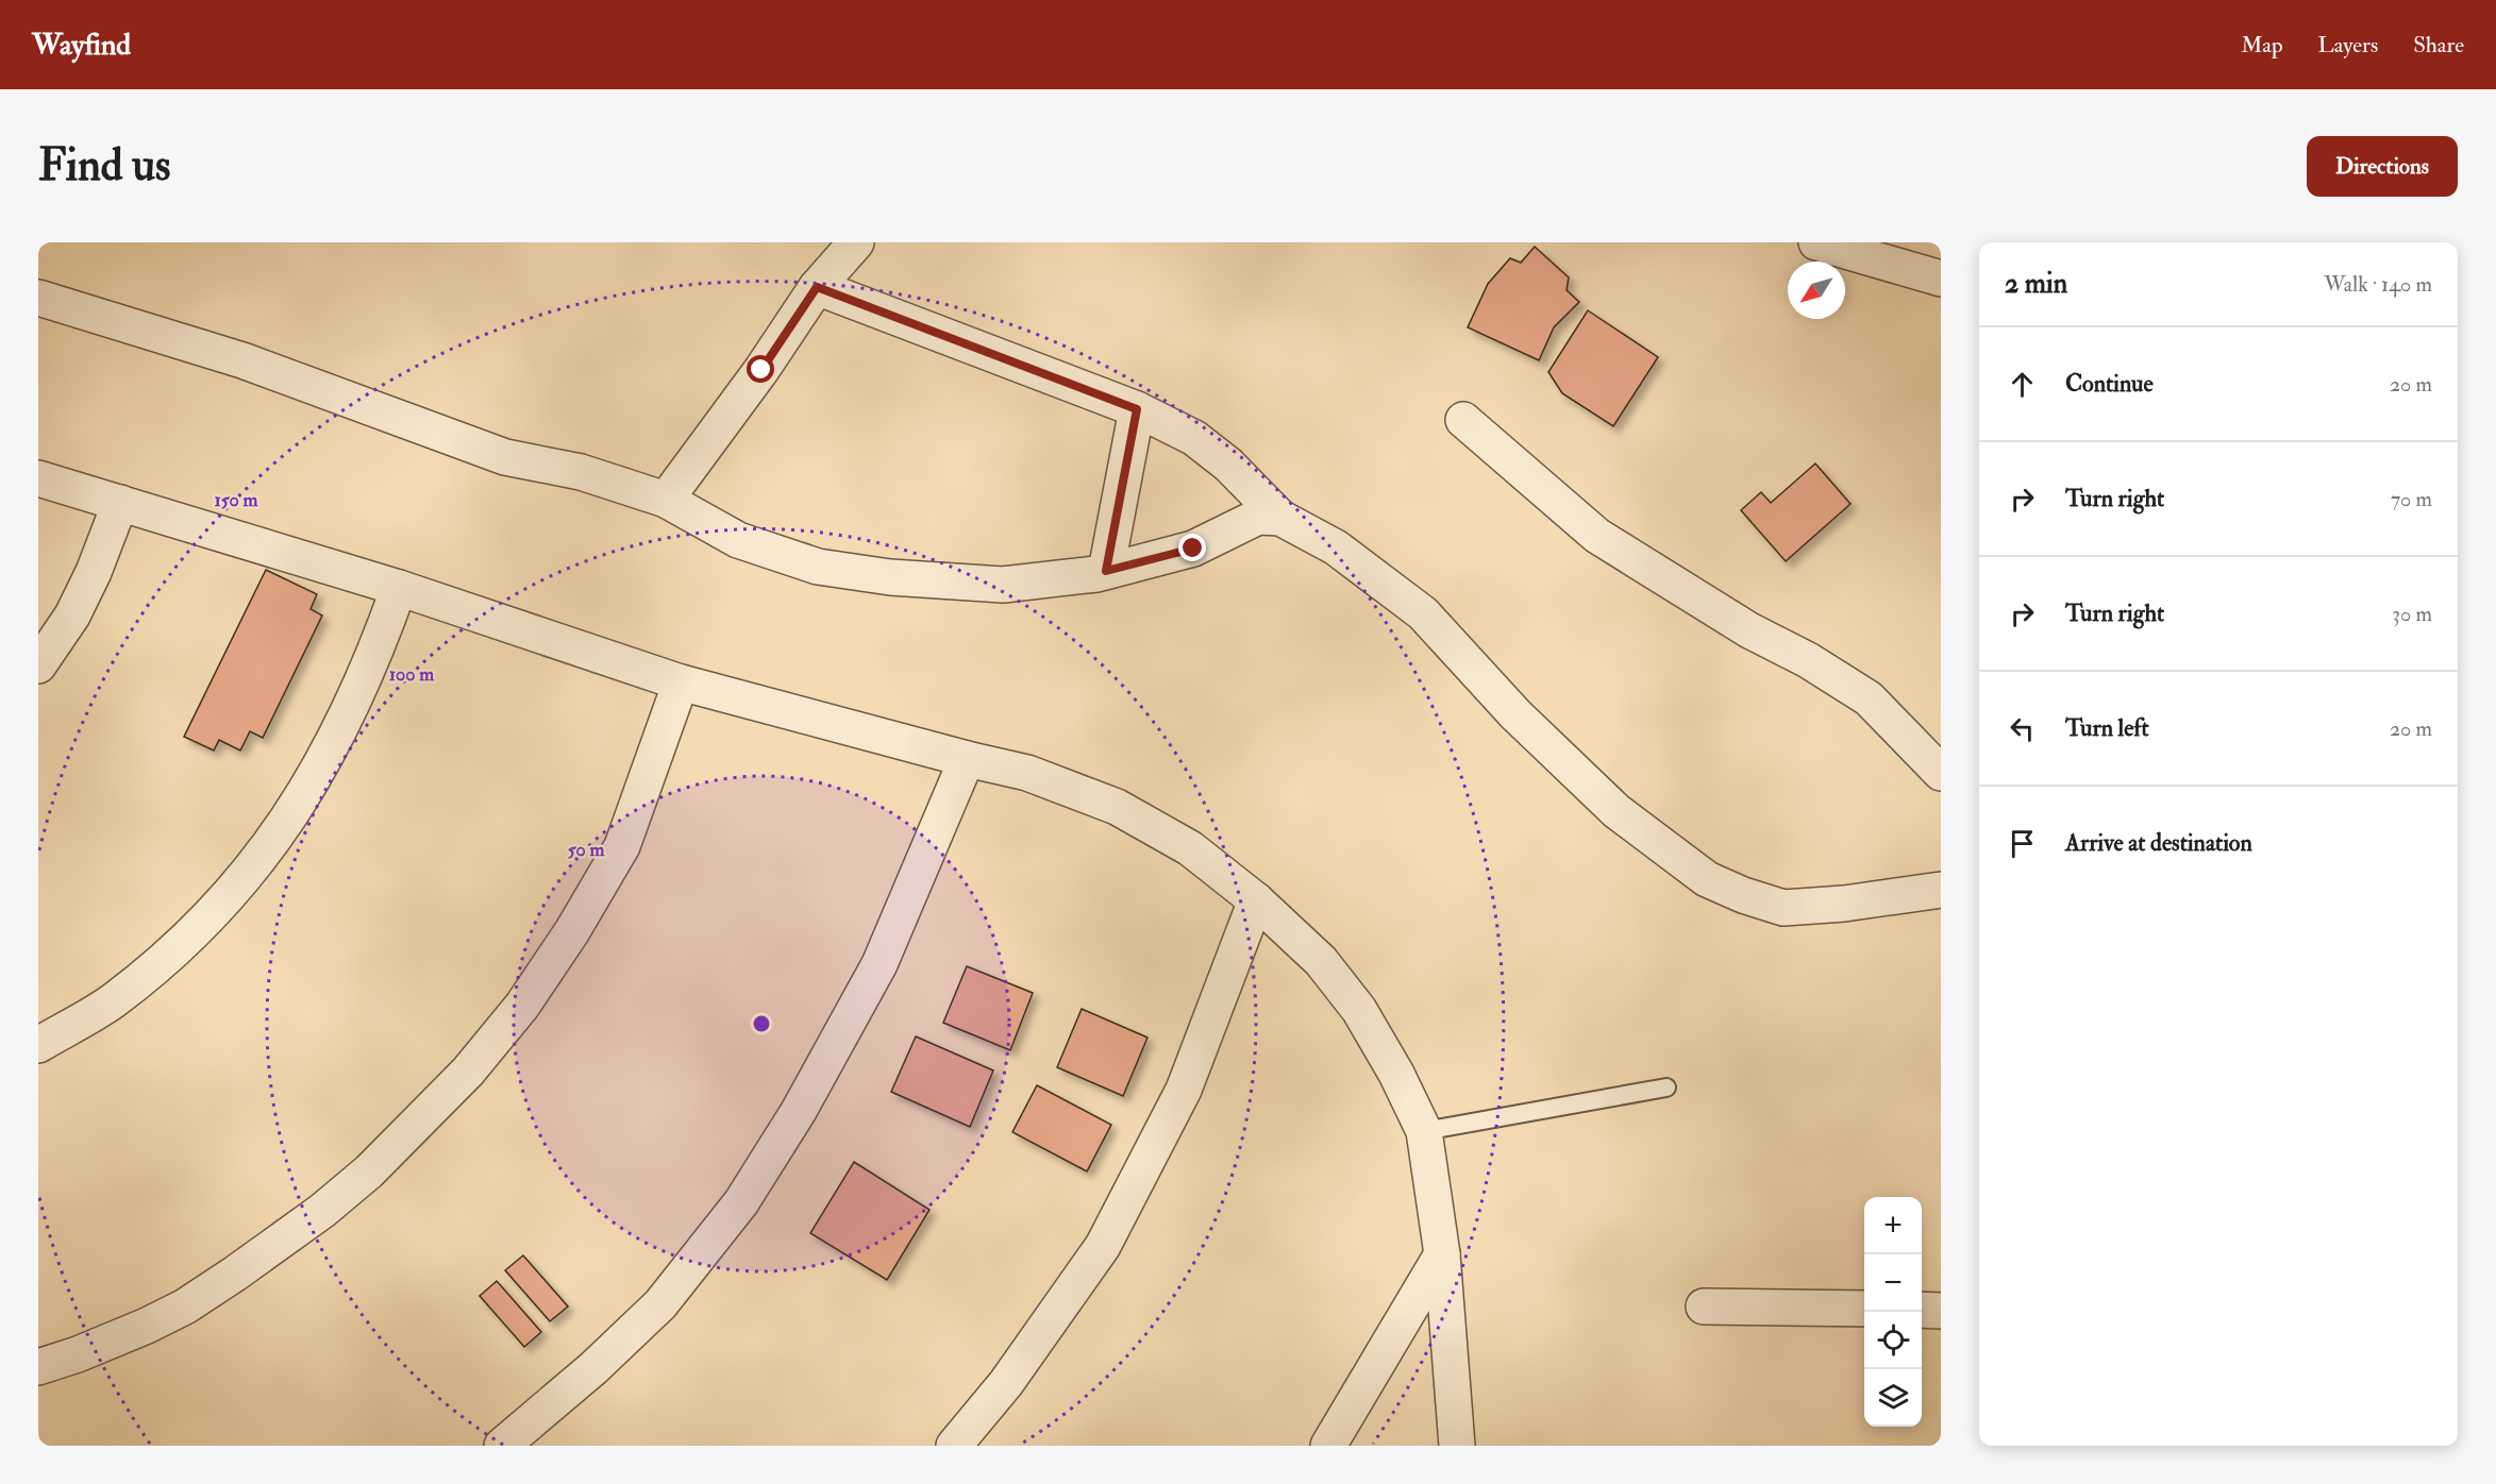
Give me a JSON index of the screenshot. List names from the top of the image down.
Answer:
{
  "north": "bottom left",
  "page": {
    "header": "Wayfind",
    "nav": ["Map", "Layers", "Share"],
    "buttons": "Directions",
    "title": "Find us",
    "heading": ["2 min", "Walk · 140 m"],
    "list": [
      ["Continue", "20 m"],
      ["Turn right", "70 m"],
      ["Turn right", "30 m"],
      ["Turn left", "20 m"],
      "Arrive at destination"
    ],
    "map_buttons": ["+", "−"]
  },
  "rings": ["150 m", "100 m", "50 m"]
}
